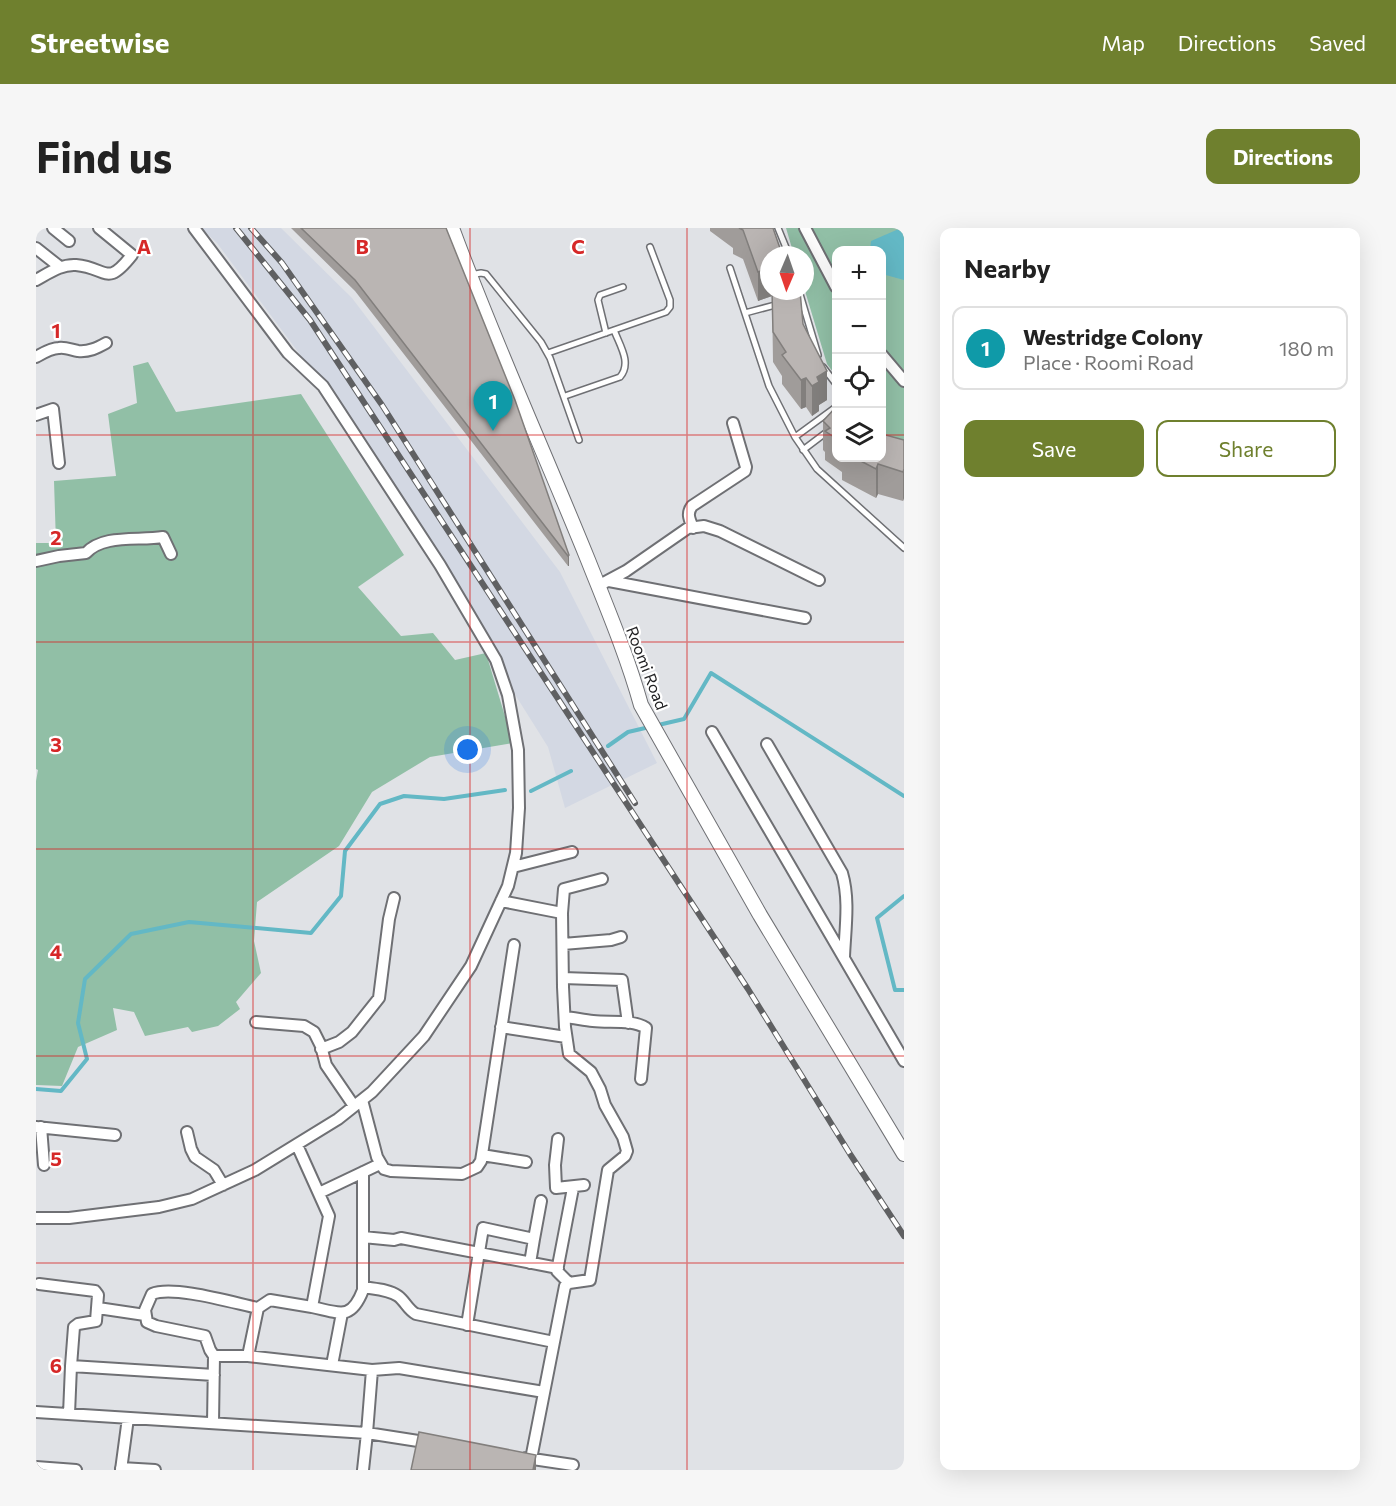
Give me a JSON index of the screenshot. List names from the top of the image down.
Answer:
{
  "streets": {
    "street": ["Roomi Road"]
  },
  "north": "bottom",
  "page": {
    "header": "Streetwise",
    "nav": ["Map", "Directions", "Saved"],
    "buttons": [
      "Directions",
      ["Save", "Share"]
    ],
    "title": "Find us",
    "heading": "Nearby",
    "map_buttons": ["+", "−"],
    "list": [
      {
        "mark": "1",
        "name": "Westridge Colony",
        "note": "Place · Roomi Road",
        "value": "180 m"
      }
    ],
    "pins": "1"
  },
  "grid": {
    "columns": ["A", "B", "C"],
    "rows": [
      "1",
      "2",
      "3",
      "4",
      "5",
      "6"
    ]
  }
}
